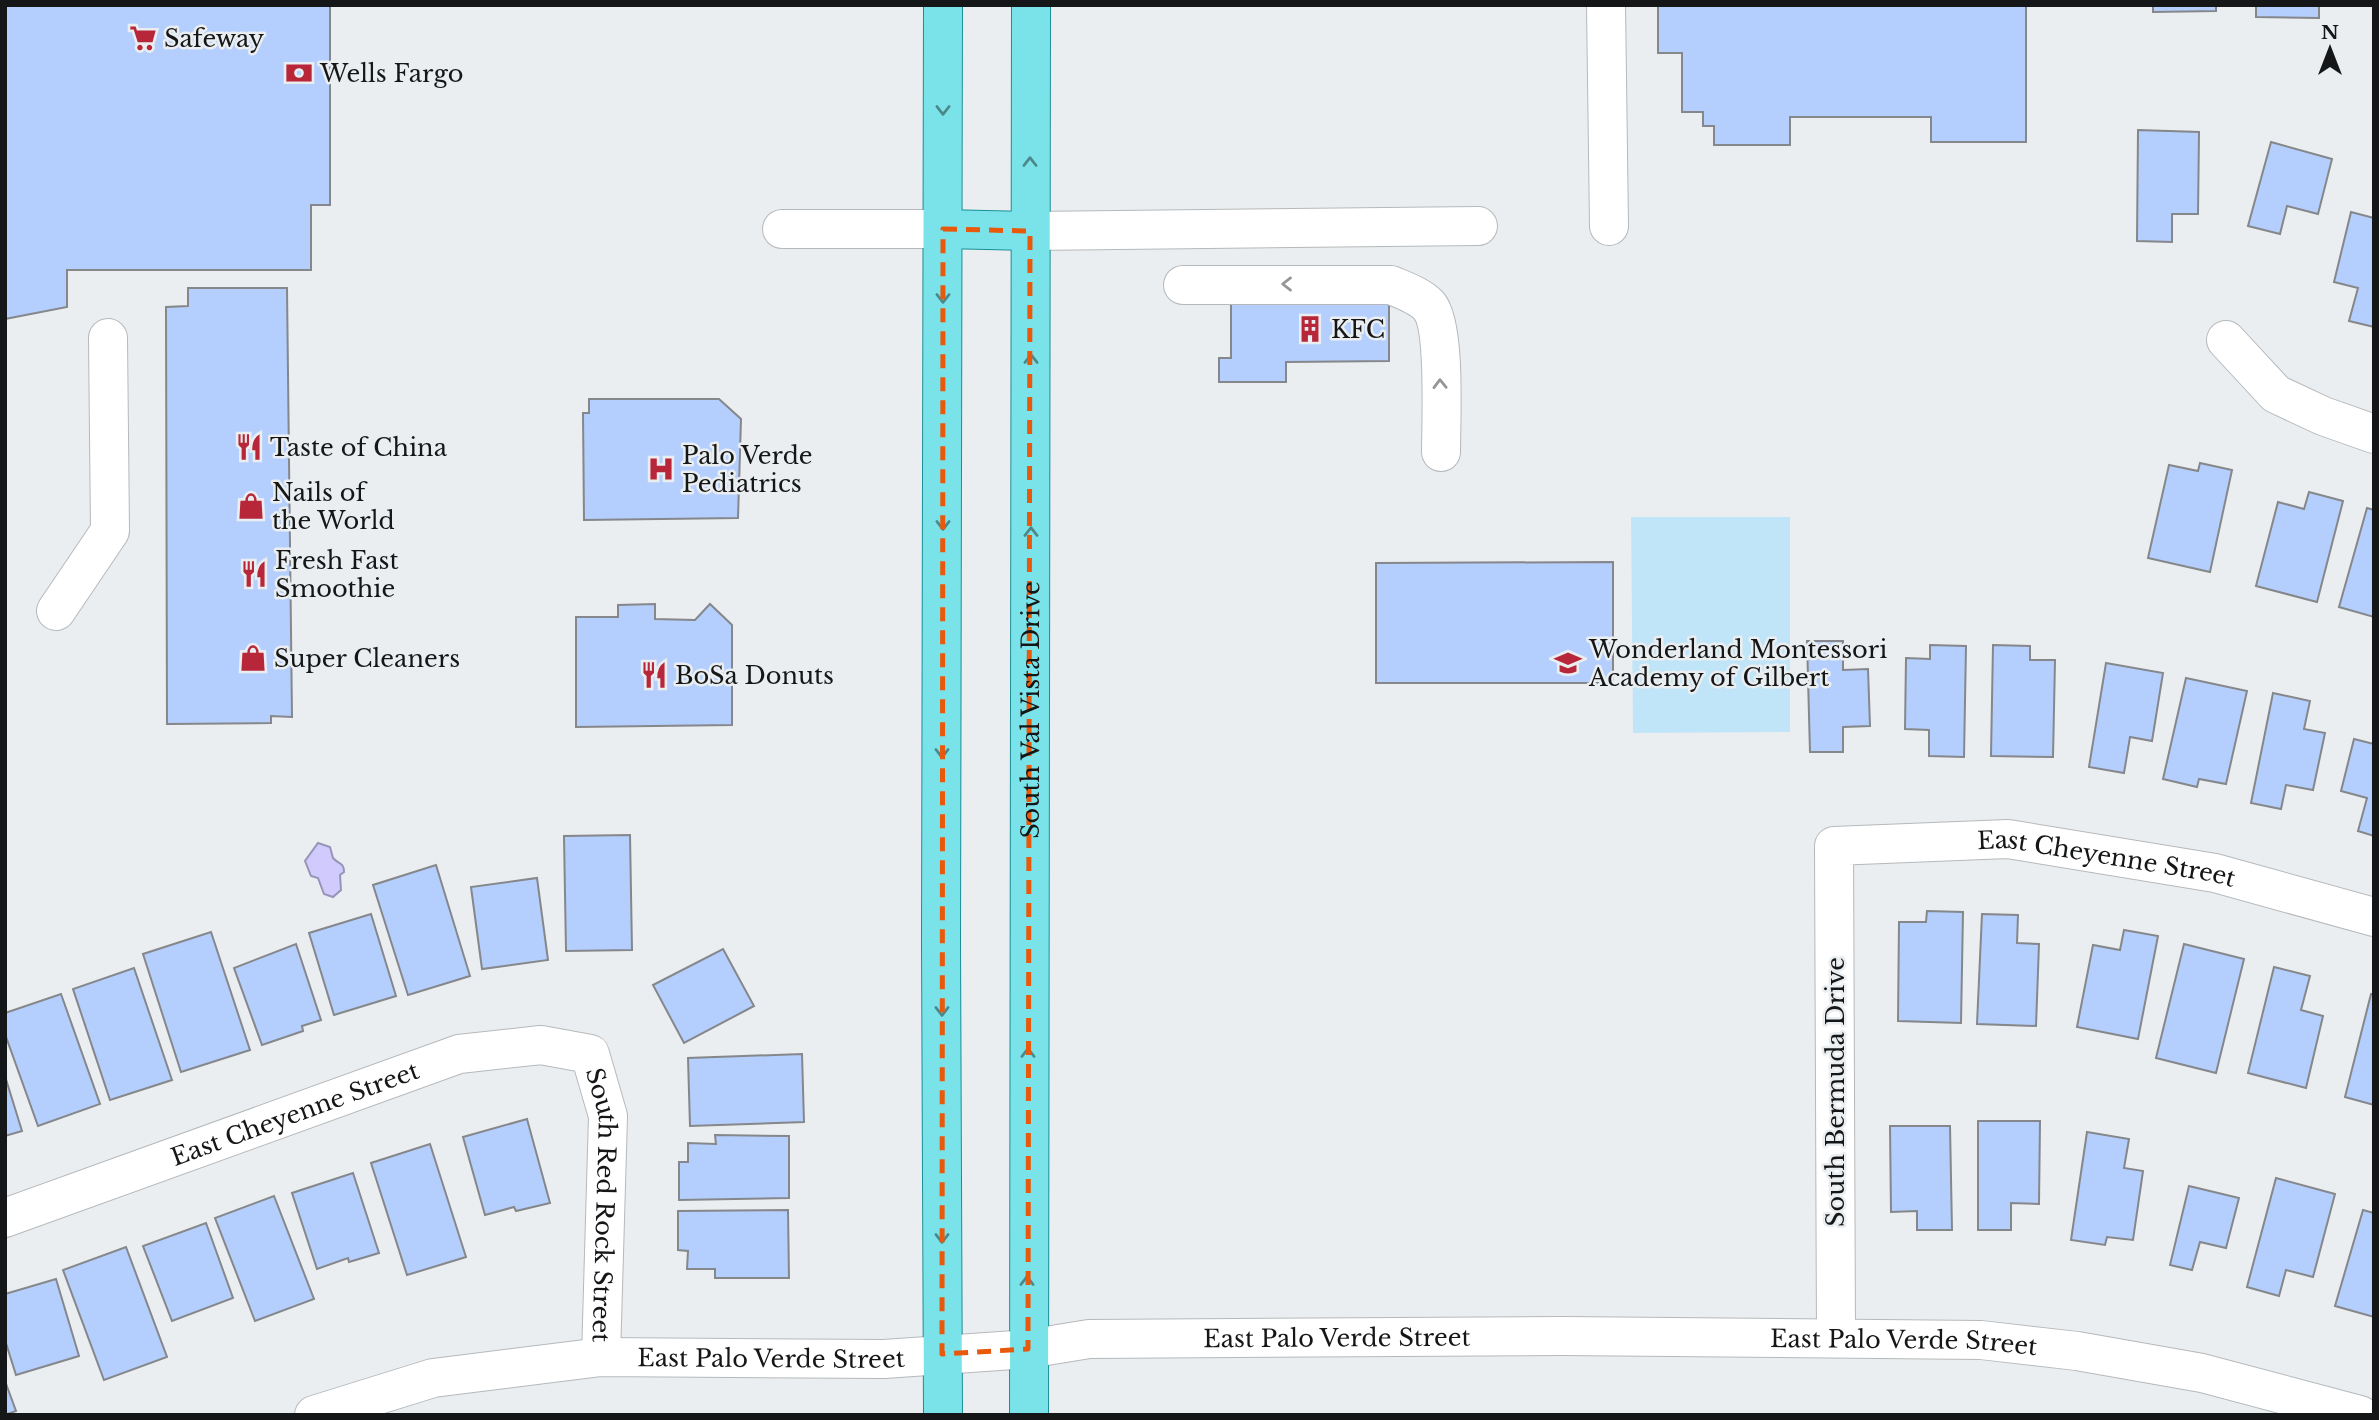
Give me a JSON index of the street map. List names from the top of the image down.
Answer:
{
  "streets": {
    "main road": ["South Val Vista Drive"],
    "street": [
      "East Cheyenne Street",
      "South Bermuda Drive",
      "South Red Rock Street",
      "East Palo Verde Street"
    ]
  },
  "crossings": [
    ["South Val Vista Drive", "East Palo Verde Street"],
    ["East Cheyenne Street", "South Bermuda Drive"],
    ["East Cheyenne Street", "South Red Rock Street"],
    ["South Bermuda Drive", "East Palo Verde Street"],
    ["South Red Rock Street", "East Palo Verde Street"]
  ],
  "places": {
    "supermarket": ["Safeway"],
    "bank": ["Wells Fargo"],
    "building": ["KFC"],
    "restaurant": ["Taste of China", "Fresh Fast Smoothie", "BoSa Donuts"],
    "hospital": ["Palo Verde Pediatrics"],
    "shop": ["Nails of the World", "Super Cleaners"],
    "school or university": ["Wonderland Montessori Academy of Gilbert"]
  },
  "north": "top"
}
